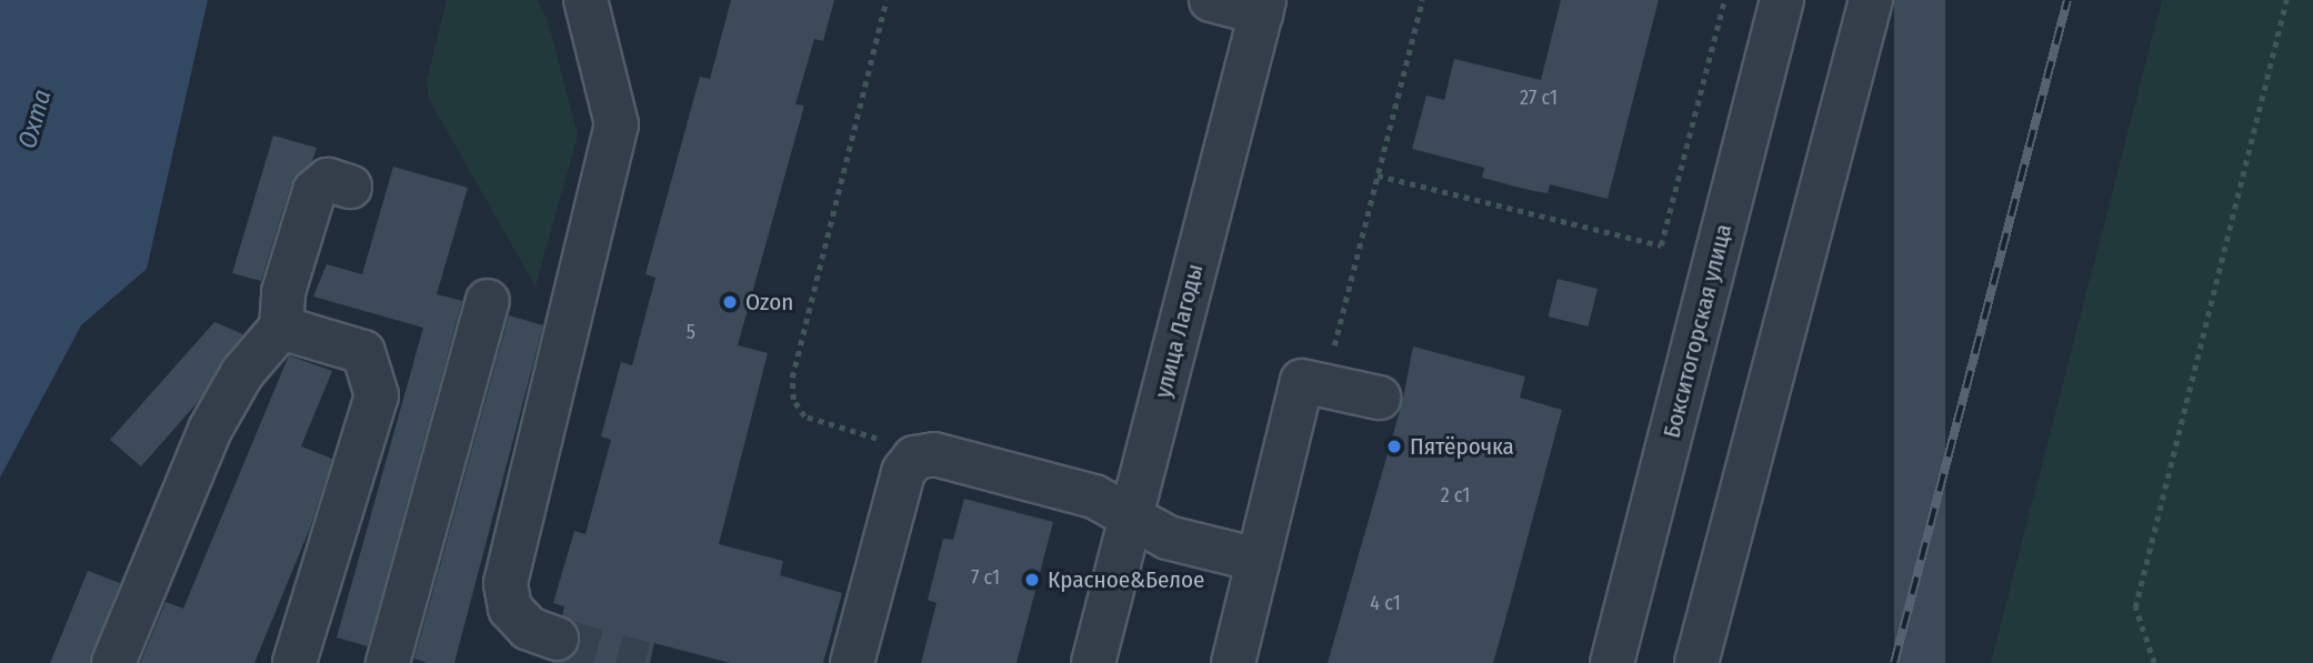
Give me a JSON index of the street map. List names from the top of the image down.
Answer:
{
  "streets": {
    "street": ["улица Лагоды", "Бокситогорская улица"]
  },
  "water": ["Охта"],
  "places": ["Ozon", "Пятёрочка", "Красное&Белое"],
  "house_numbers": [
    "27 с1",
    "5",
    "2 с1",
    "7 с1",
    "4 с1"
  ]
}
